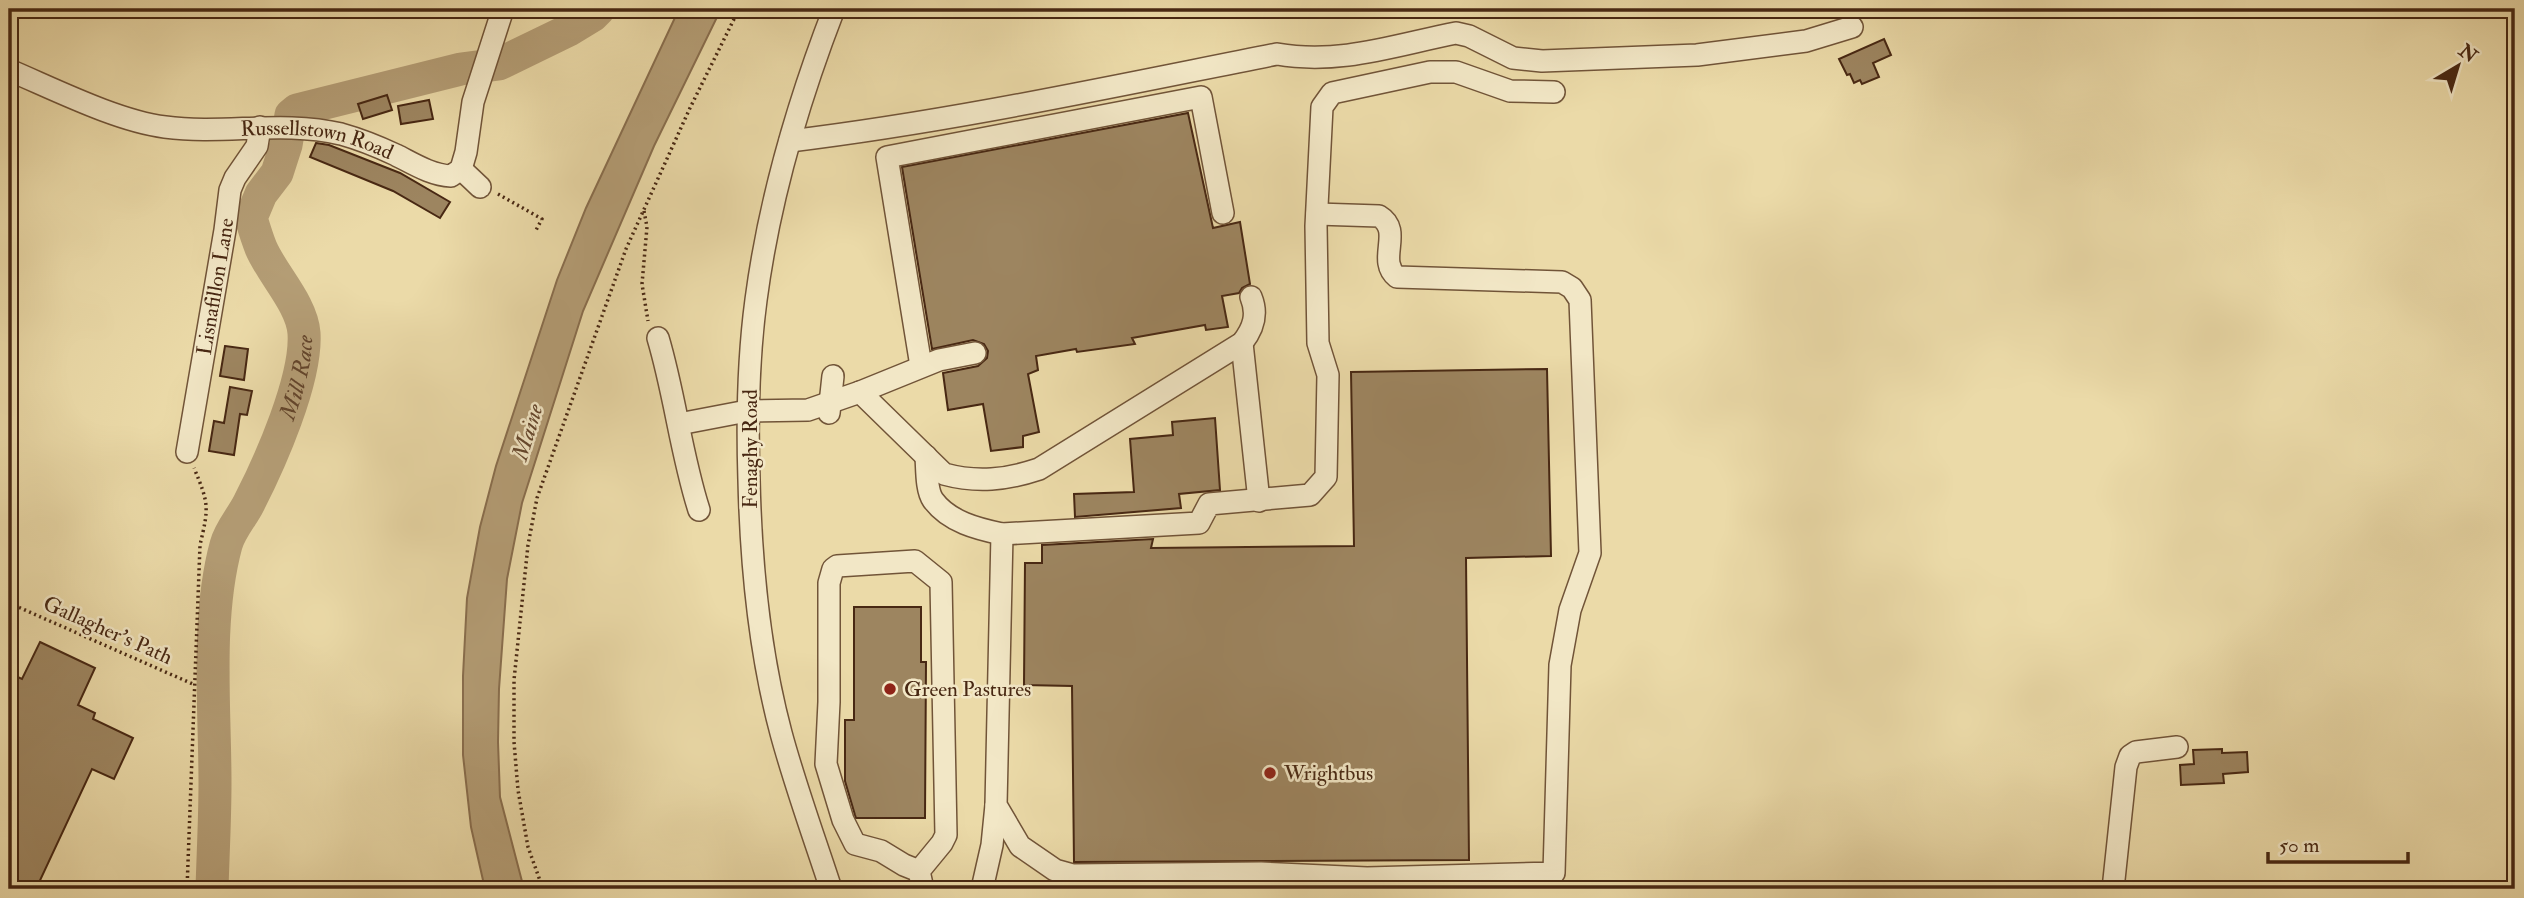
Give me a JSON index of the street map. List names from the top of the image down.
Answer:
{
  "streets": {
    "street": ["Russellstown Road", "Lisnafillon Lane", "Fenaghy Road"],
    "path": ["Gallagher's Path"]
  },
  "crossings": [
    ["Russellstown Road", "Lisnafillon Lane"]
  ],
  "water": ["Mill Race", "Maine"],
  "places": ["Green Pastures", "Wrightbus"],
  "scale_bar": "50 m",
  "north": "top right"
}
